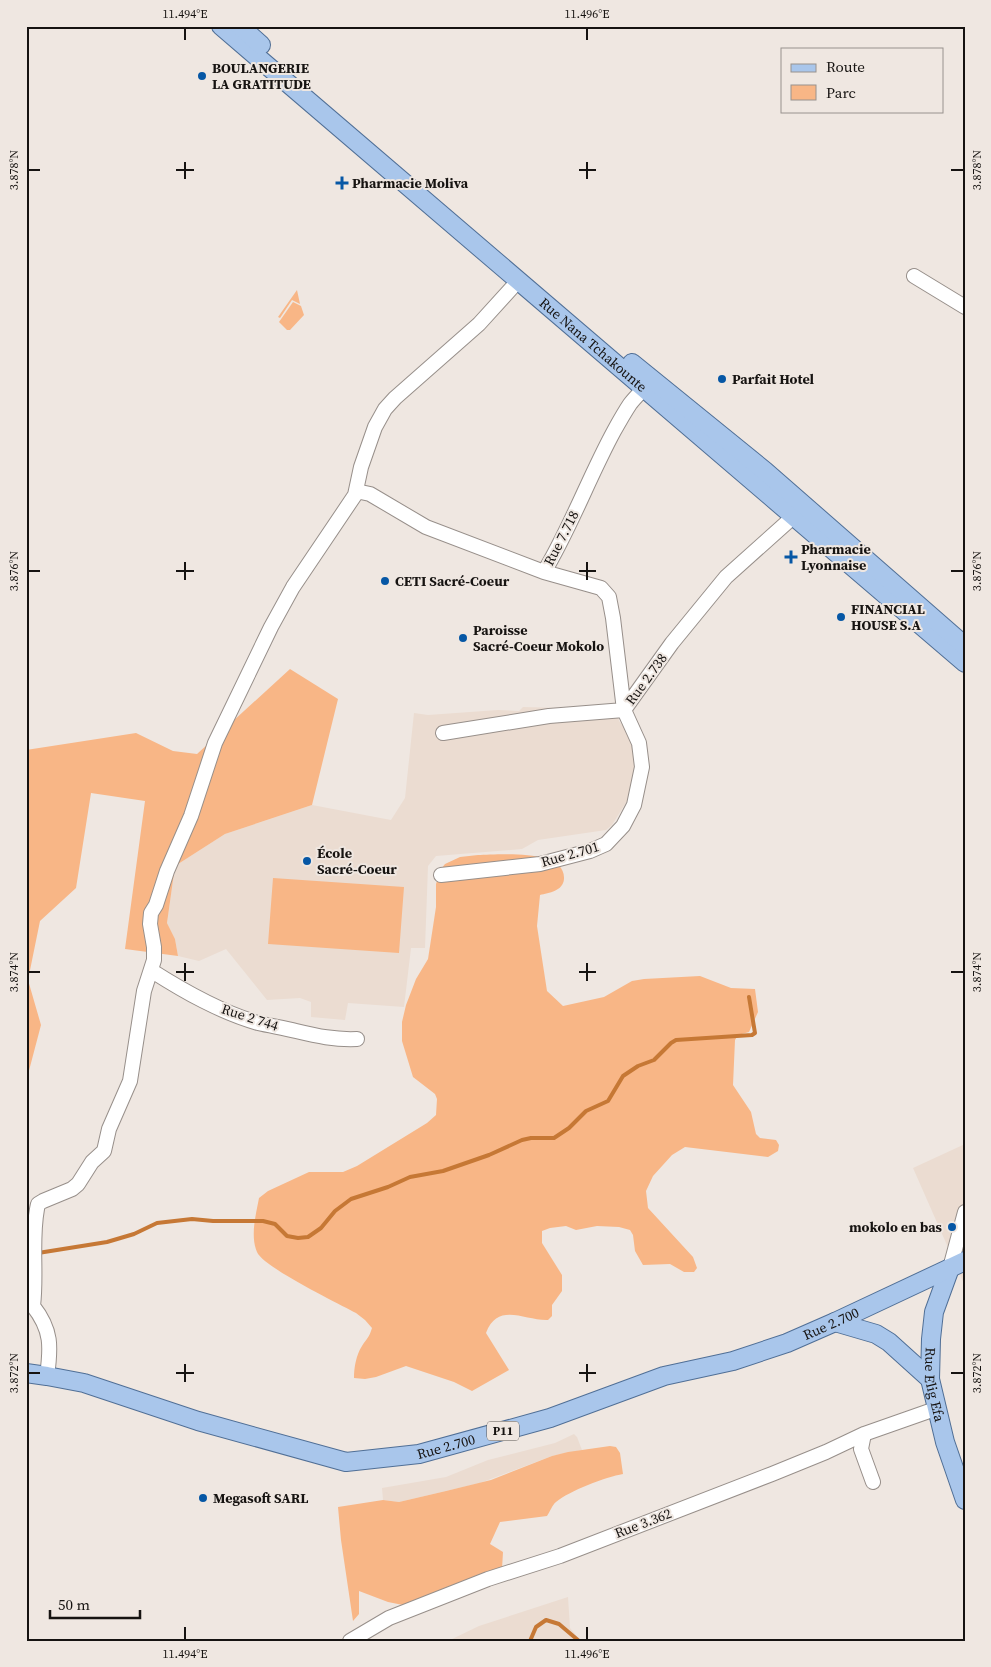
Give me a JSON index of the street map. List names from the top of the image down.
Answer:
{
  "streets": {
    "main road": [
      "Rue Nana Tchakounte",
      "Rue 2.700",
      "Rue Elig Efa",
      "P11"
    ],
    "street": [
      "Rue 7.718",
      "Rue 2.738",
      "Rue 2.701",
      "Rue 2 744",
      "Rue 3.362"
    ]
  },
  "crossings": [
    ["Rue Nana Tchakounte", "Rue 7.718"],
    ["Rue Nana Tchakounte", "Rue 2.738"],
    ["Rue 7.718", "Rue 2.701"],
    ["Rue 2.738", "Rue 2.701"],
    ["Rue 2.700", "Rue Elig Efa"],
    ["Rue Elig Efa", "Rue 3.362"]
  ],
  "places": {
    "other": [
      "BOULANGERIE LA GRATITUDE",
      "Parfait Hotel",
      "CETI Sacré-Coeur",
      "FINANCIAL HOUSE S.A",
      "Paroisse Sacré-Coeur Mokolo",
      "École Sacré-Coeur",
      "mokolo en bas",
      "Megasoft SARL"
    ],
    "health": ["Pharmacie Moliva", "Pharmacie Lyonnaise"]
  },
  "legend": ["Route", "Parc"],
  "scale_bar": "50 m",
  "coordinates": [
    "11.494°E",
    "11.496°E",
    "3.878°N",
    "3.876°N",
    "3.874°N",
    "3.872°N"
  ]
}
